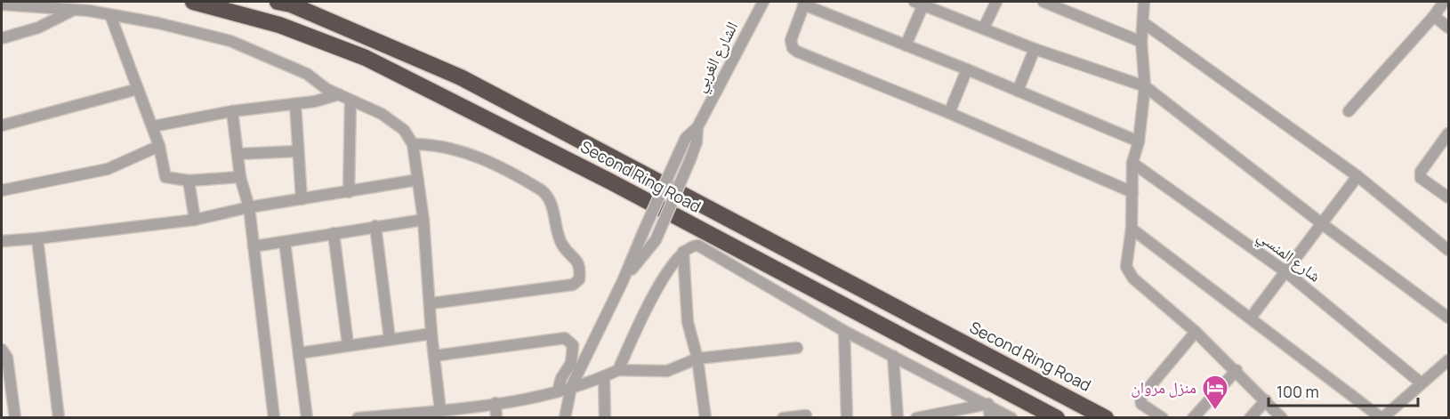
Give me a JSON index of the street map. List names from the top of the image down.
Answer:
{
  "streets": {
    "highway": ["Second Ring Road"],
    "street": ["الشارع الغربي", "شارع المنسي"]
  },
  "places": {
    "hotel": ["منزل مروان"]
  },
  "scale_bar": "100 m"
}
